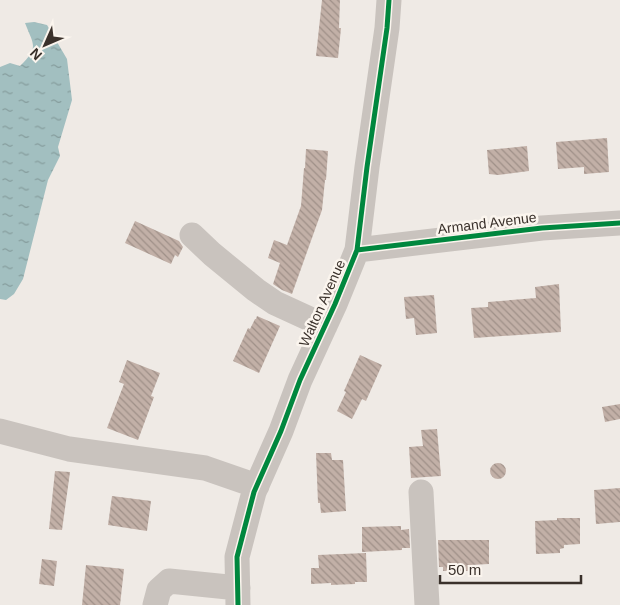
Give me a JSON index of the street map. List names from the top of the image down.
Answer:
{
  "streets": {
    "street": ["Armand Avenue", "Walton Avenue"]
  },
  "crossings": [
    ["Armand Avenue", "Walton Avenue"]
  ],
  "scale_bar": "50 m",
  "north": "bottom left"
}
